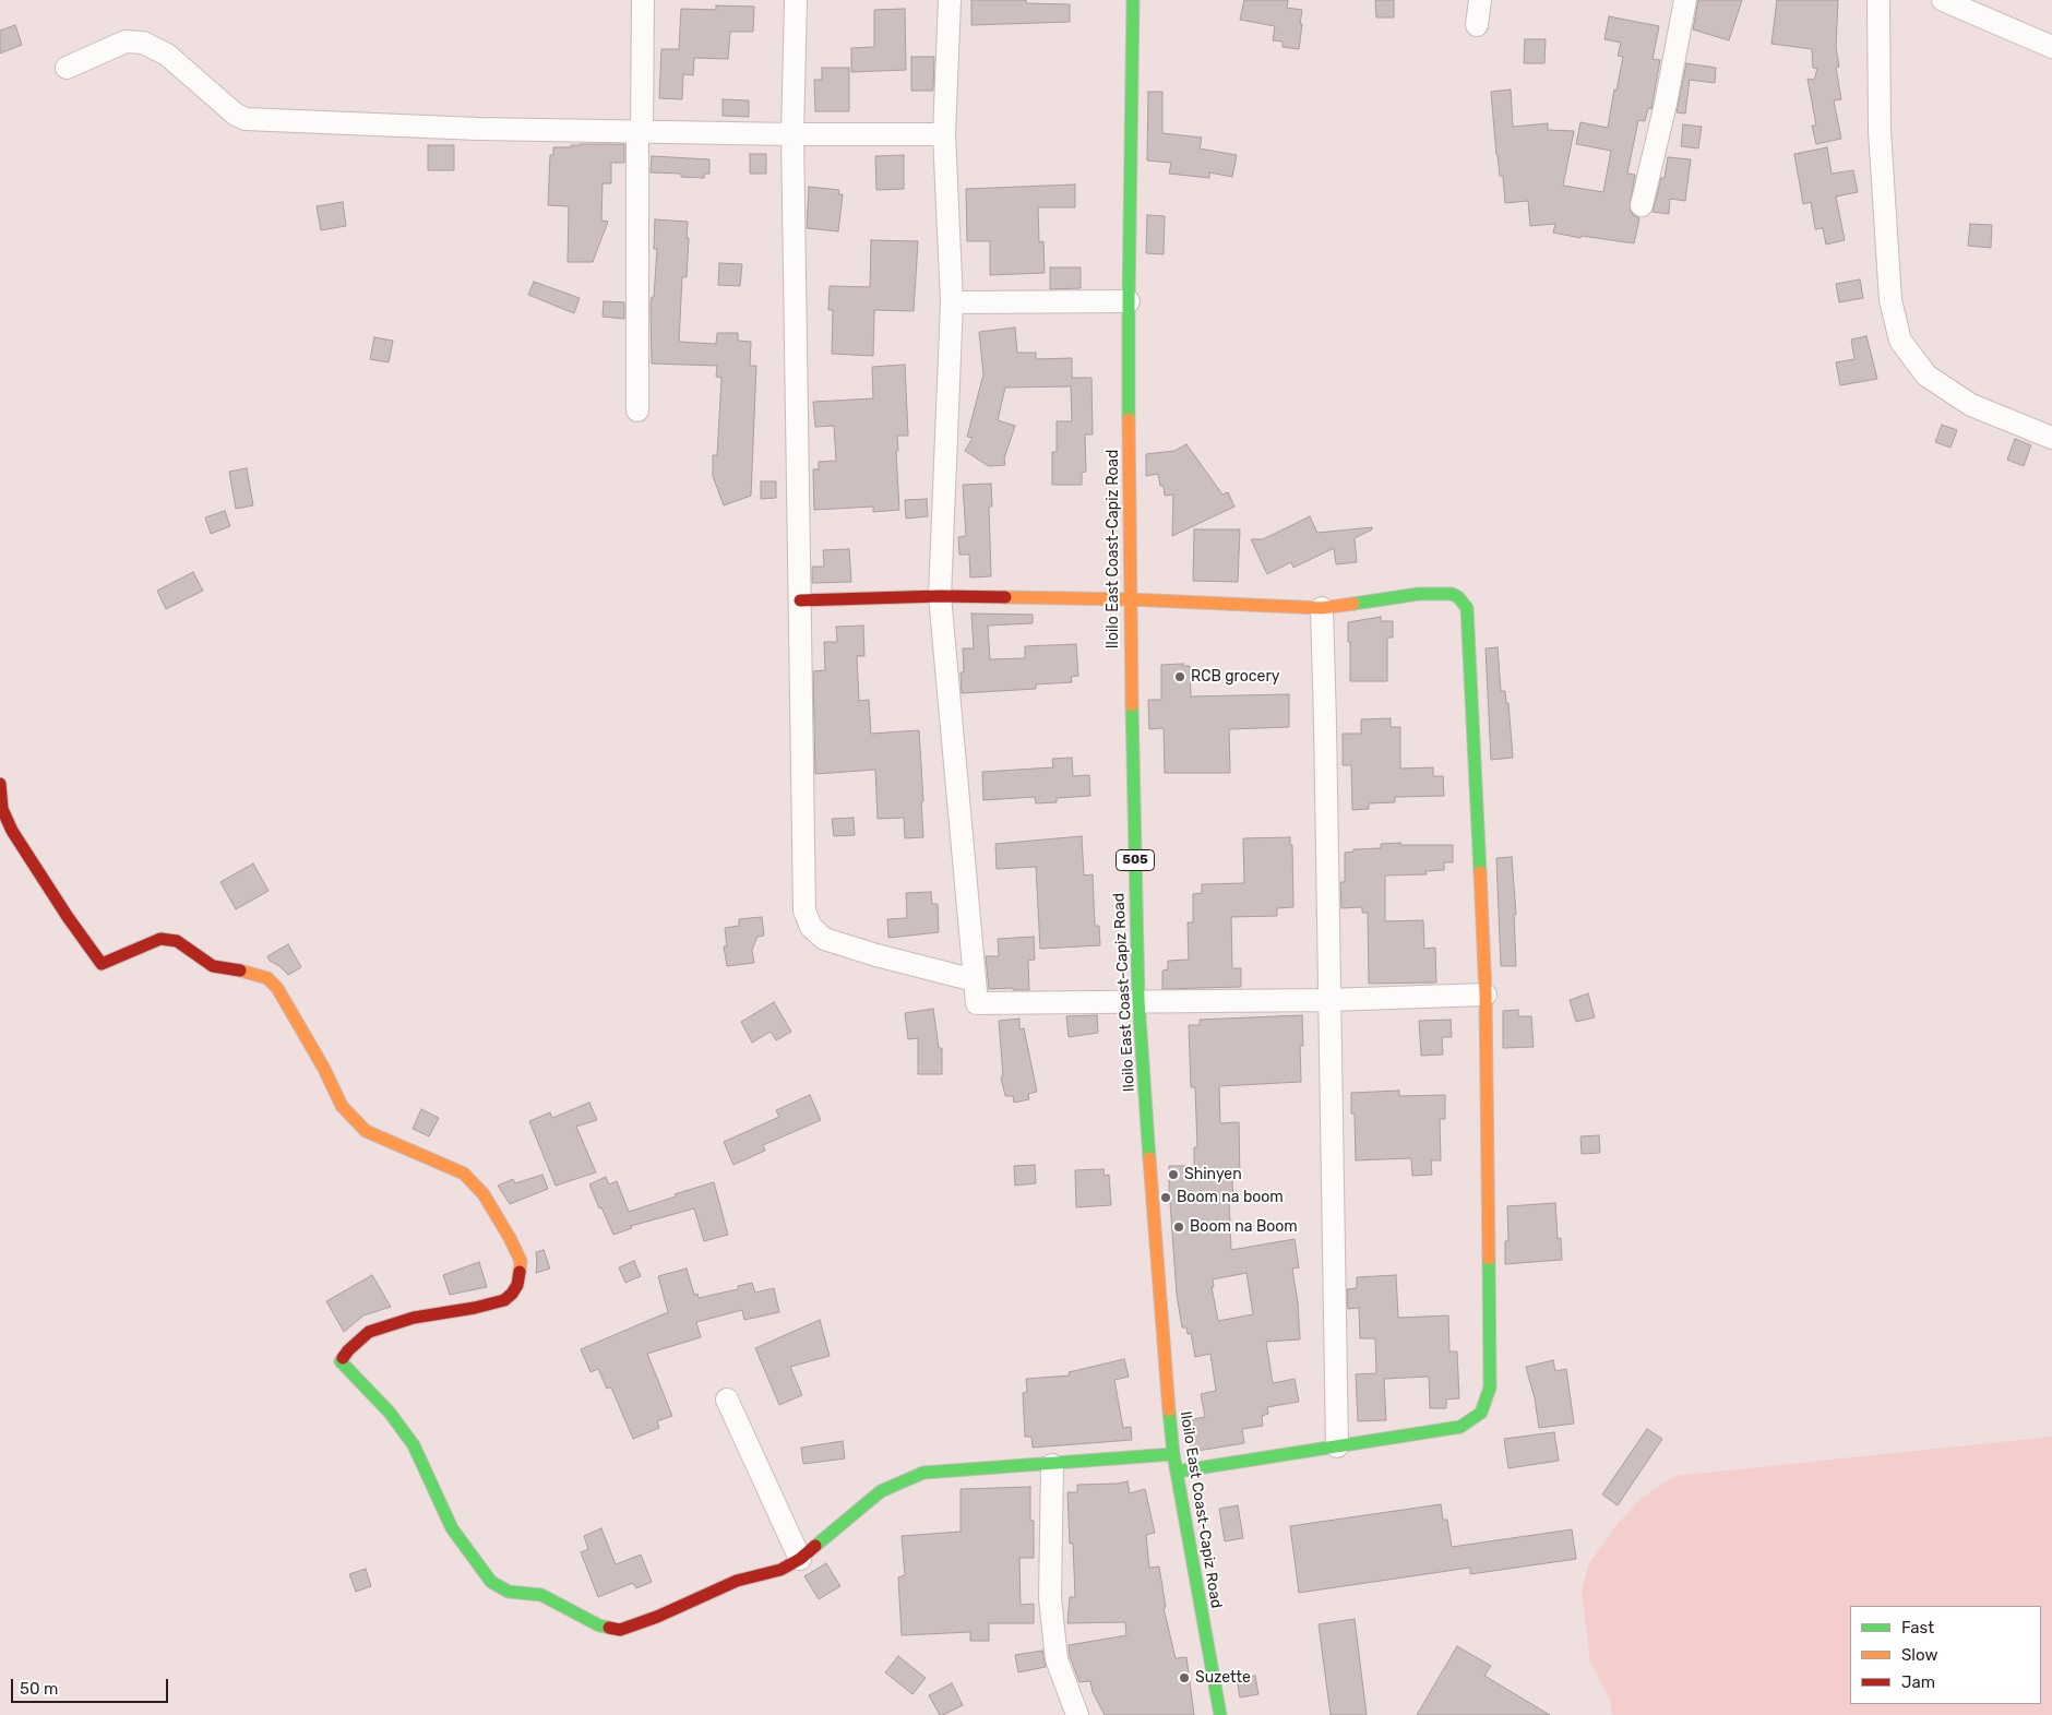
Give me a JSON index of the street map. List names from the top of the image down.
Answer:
{
  "streets": {
    "street": ["Iloilo East Coast-Capiz Road", "505"]
  },
  "places": [
    "RCB grocery",
    "Shinyen",
    "Boom na boom",
    "Boom na Boom",
    "Suzette"
  ],
  "legend": ["Fast", "Slow", "Jam"],
  "scale_bar": "50 m"
}
